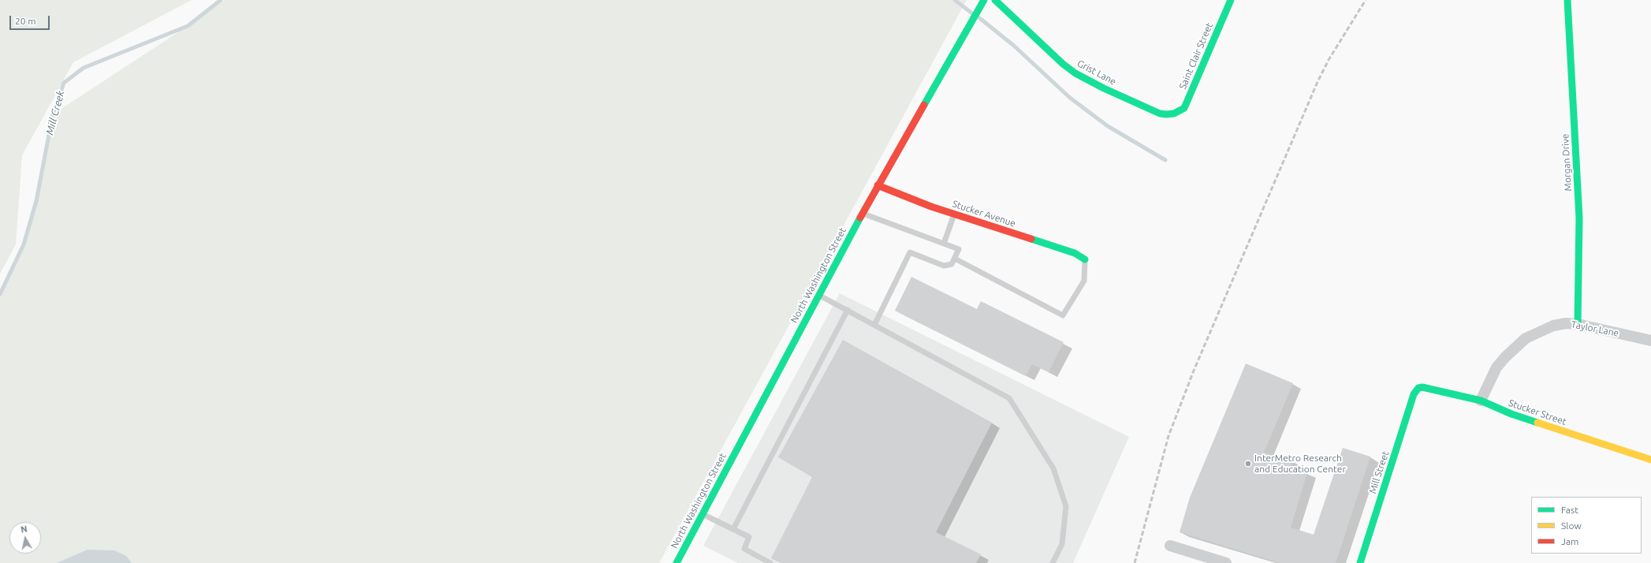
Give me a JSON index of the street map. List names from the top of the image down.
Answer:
{
  "streets": {
    "street": [
      "Saint Clair Street",
      "Grist Lane",
      "Morgan Drive",
      "Stucker Avenue",
      "North Washington Street",
      "Taylor Lane",
      "Stucker Street",
      "Mill Street"
    ]
  },
  "crossings": [
    ["Saint Clair Street", "Grist Lane"],
    ["Morgan Drive", "Taylor Lane"],
    ["Stucker Avenue", "North Washington Street"],
    ["Taylor Lane", "Stucker Street"],
    ["Stucker Street", "Mill Street"]
  ],
  "water": ["Mill Creek"],
  "places": ["InterMetro Research and Education Center"],
  "legend": ["Fast", "Slow", "Jam"],
  "scale_bar": "20 m",
  "north": "top"
}
